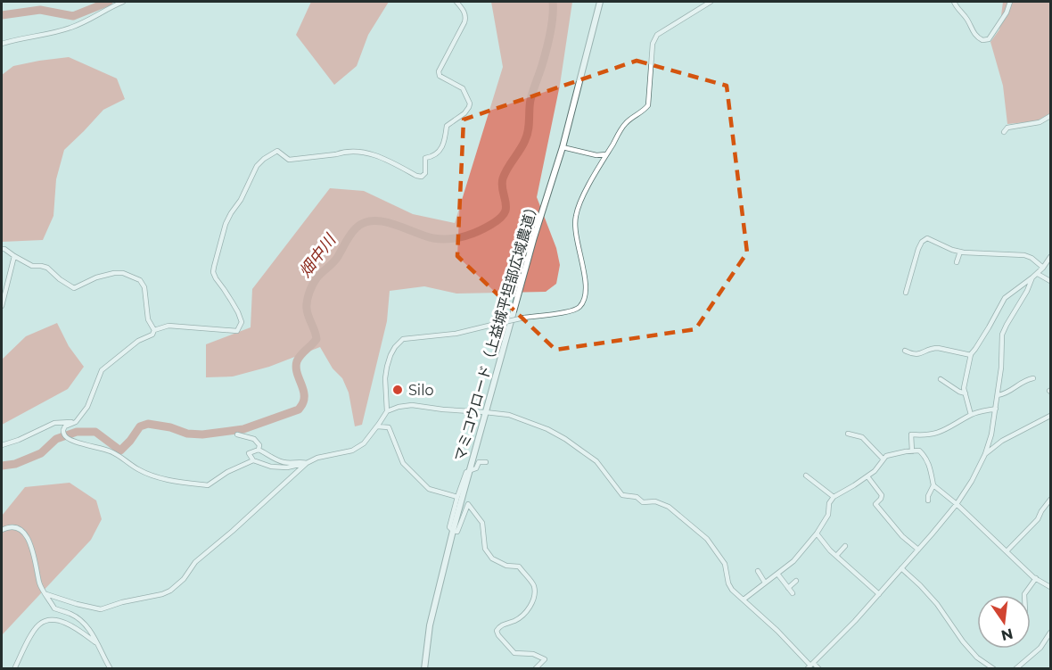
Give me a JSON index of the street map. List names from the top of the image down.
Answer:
{
  "streets": {
    "street": ["マミコウロード（上益城平坦部広域農道）"]
  },
  "water": ["畑中川"],
  "places": ["Silo"],
  "north": "bottom"
}
